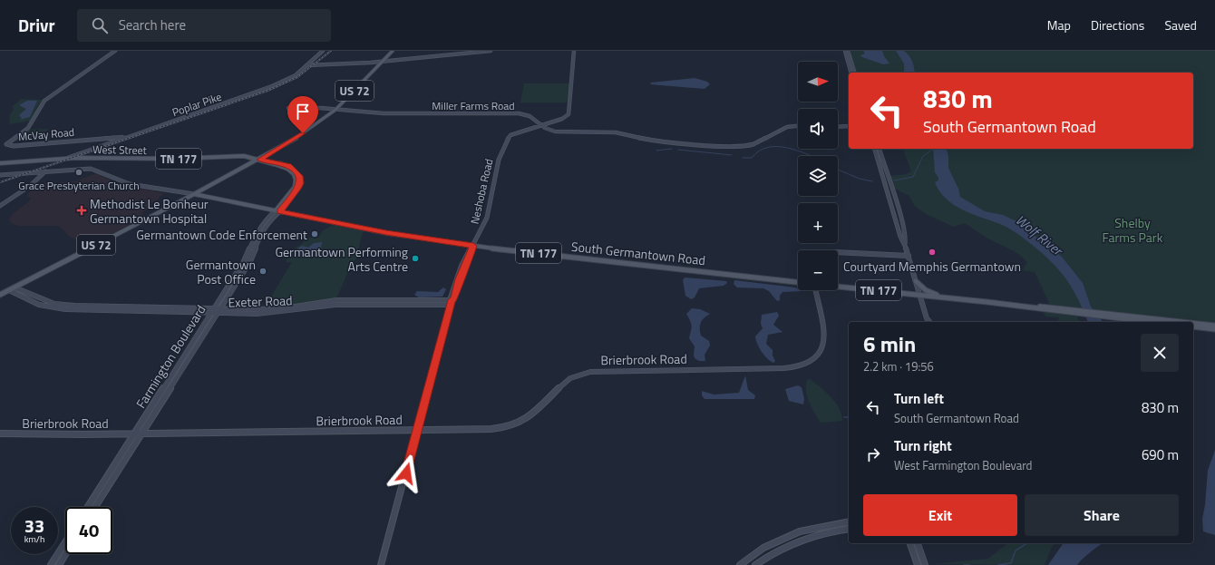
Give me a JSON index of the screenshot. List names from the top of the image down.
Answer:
{
  "streets": {
    "main road": [
      "US 72",
      "West Street",
      "TN 177",
      "South Germantown Road"
    ],
    "street": [
      "Poplar Pike",
      "Miller Farms Road",
      "McVay Road",
      "Neshoba Road",
      "Exeter Road",
      "Farmington Boulevard",
      "Brierbrook Road"
    ]
  },
  "crossings": [
    ["US 72", "Miller Farms Road"],
    ["US 72", "West Street"],
    ["US 72", "South Germantown Road"],
    ["US 72", "Exeter Road"],
    ["Poplar Pike", "McVay Road"],
    ["Poplar Pike", "West Street"],
    ["Miller Farms Road", "Neshoba Road"],
    ["West Street", "South Germantown Road"],
    ["West Street", "Farmington Boulevard"],
    ["Neshoba Road", "South Germantown Road"],
    ["Neshoba Road", "Exeter Road"],
    ["Neshoba Road", "Brierbrook Road"],
    ["South Germantown Road", "Farmington Boulevard"],
    ["Exeter Road", "Farmington Boulevard"],
    ["Farmington Boulevard", "Brierbrook Road"]
  ],
  "water": ["Wolf River"],
  "parks": ["Shelby Farms Park"],
  "places": {
    "other": [
      "Grace Presbyterian Church",
      "Germantown Code Enforcement",
      "Courtyard Memphis Germantown",
      "Germantown Performing Arts Centre",
      "Germantown Post Office"
    ],
    "health": ["Methodist Le Bonheur Germantown Hospital"]
  },
  "north": "right",
  "page": {
    "header": "Drivr",
    "search": "Search here",
    "nav": ["Map", "Directions", "Saved"],
    "map_buttons": ["+", "−"],
    "turn": ["830 m", "South Germantown Road"],
    "heading": ["6 min", "2.2 km · 19:56"],
    "list": [
      {
        "name": "Turn left",
        "note": "South Germantown Road",
        "value": "830 m"
      },
      {
        "name": "Turn right",
        "note": "West Farmington Boulevard",
        "value": "690 m"
      }
    ],
    "buttons": ["Exit", "Share"],
    "speed": "33 km/h",
    "limit": "40"
  }
}
